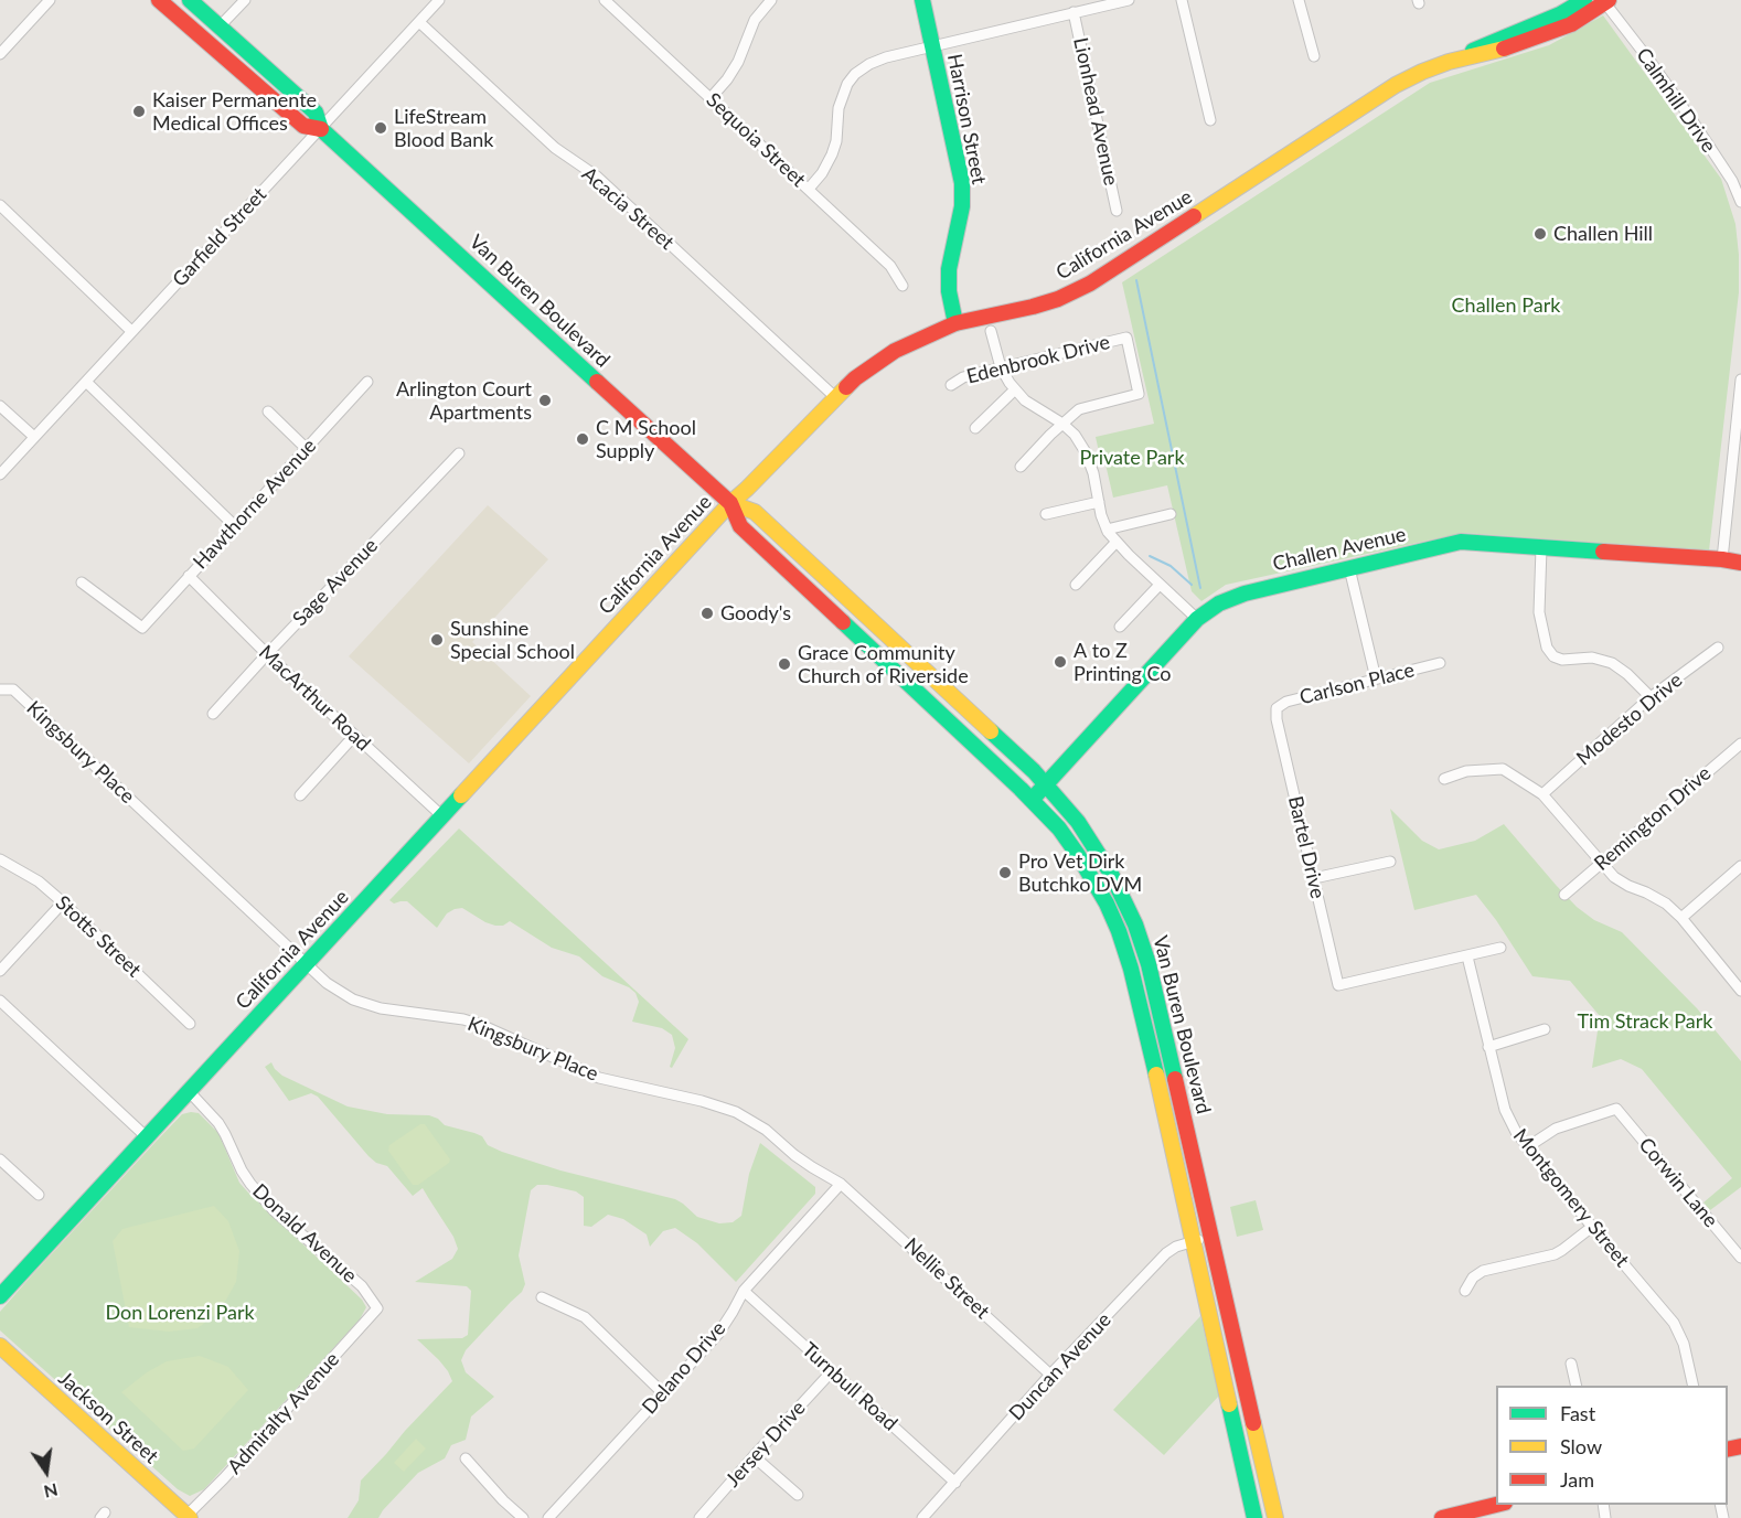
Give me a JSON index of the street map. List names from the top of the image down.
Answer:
{
  "streets": {
    "main road": [
      "Harrison Street",
      "California Avenue",
      "Van Buren Boulevard",
      "Challen Avenue",
      "Jackson Street"
    ],
    "street": [
      "Calmhill Drive",
      "Lionhead Avenue",
      "Sequoia Street",
      "Acacia Street",
      "Garfield Street",
      "Edenbrook Drive",
      "Hawthorne Avenue",
      "Sage Avenue",
      "Carlson Place",
      "MacArthur Road",
      "Modesto Drive",
      "Kingsbury Place",
      "Remington Drive",
      "Bartel Drive",
      "Stotts Street",
      "Corwin Lane",
      "Montgomery Street",
      "Donald Avenue",
      "Nellie Street",
      "Duncan Avenue",
      "Delano Drive",
      "Turnbull Road",
      "Admiralty Avenue",
      "Jersey Drive"
    ]
  },
  "crossings": [
    ["Calmhill Drive", "California Avenue"],
    ["Harrison Street", "California Avenue"],
    ["Acacia Street", "California Avenue"],
    ["Acacia Street", "Garfield Street"],
    ["California Avenue", "Van Buren Boulevard"],
    ["California Avenue", "MacArthur Road"],
    ["California Avenue", "Kingsbury Place"],
    ["California Avenue", "Donald Avenue"],
    ["Garfield Street", "Van Buren Boulevard"],
    ["Van Buren Boulevard", "Challen Avenue"],
    ["Van Buren Boulevard", "Duncan Avenue"],
    ["Hawthorne Avenue", "MacArthur Road"],
    ["Sage Avenue", "MacArthur Road"],
    ["Carlson Place", "Bartel Drive"],
    ["Kingsbury Place", "Nellie Street"],
    ["Kingsbury Place", "Delano Drive"],
    ["Bartel Drive", "Montgomery Street"],
    ["Corwin Lane", "Montgomery Street"],
    ["Donald Avenue", "Admiralty Avenue"],
    ["Nellie Street", "Duncan Avenue"],
    ["Nellie Street", "Delano Drive"],
    ["Duncan Avenue", "Turnbull Road"],
    ["Delano Drive", "Turnbull Road"],
    ["Turnbull Road", "Jersey Drive"],
    ["Admiralty Avenue", "Jackson Street"]
  ],
  "parks": [
    "Challen Park",
    "Private Park",
    "Tim Strack Park",
    "Don Lorenzi Park"
  ],
  "places": [
    "Kaiser Permanente Medical Offices",
    "LifeStream Blood Bank",
    "Challen Hill",
    "Arlington Court Apartments",
    "C M School Supply",
    "Goody's",
    "Sunshine Special School",
    "A to Z Printing Co",
    "Grace Community Church of Riverside",
    "Pro Vet Dirk Butchko DVM"
  ],
  "legend": ["Fast", "Slow", "Jam"],
  "north": "bottom"
}
